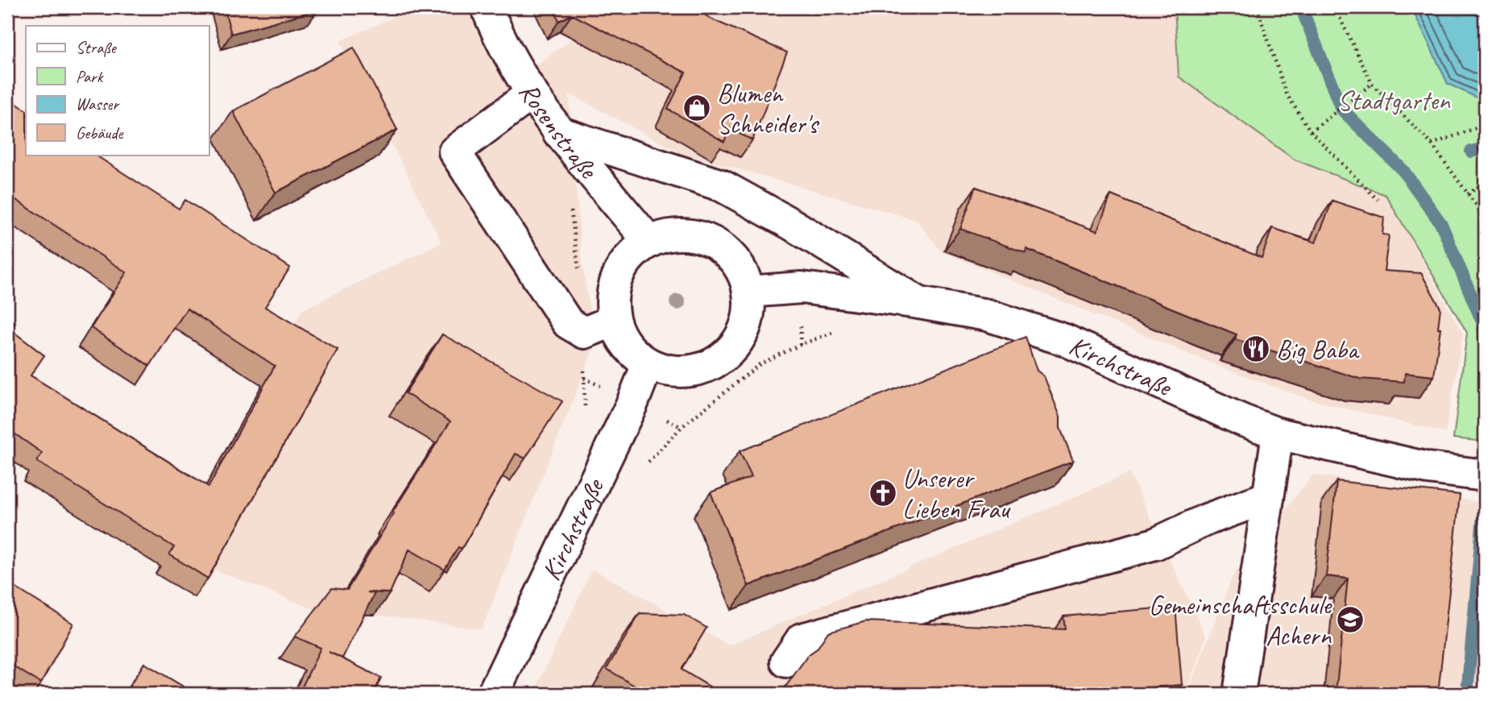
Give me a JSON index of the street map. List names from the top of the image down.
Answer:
{
  "streets": {
    "main road": ["Rosenstraße", "Kirchstraße"]
  },
  "crossings": [
    ["Rosenstraße", "Kirchstraße"]
  ],
  "parks": ["Stadtgarten"],
  "places": {
    "shop": ["Blumen Schneider's"],
    "restaurant": ["Big Baba"],
    "church": ["Unserer Lieben Frau"],
    "school or university": ["Gemeinschaftsschule Achern"]
  },
  "legend": [
    "Straße",
    "Park",
    "Wasser",
    "Gebäude"
  ]
}
